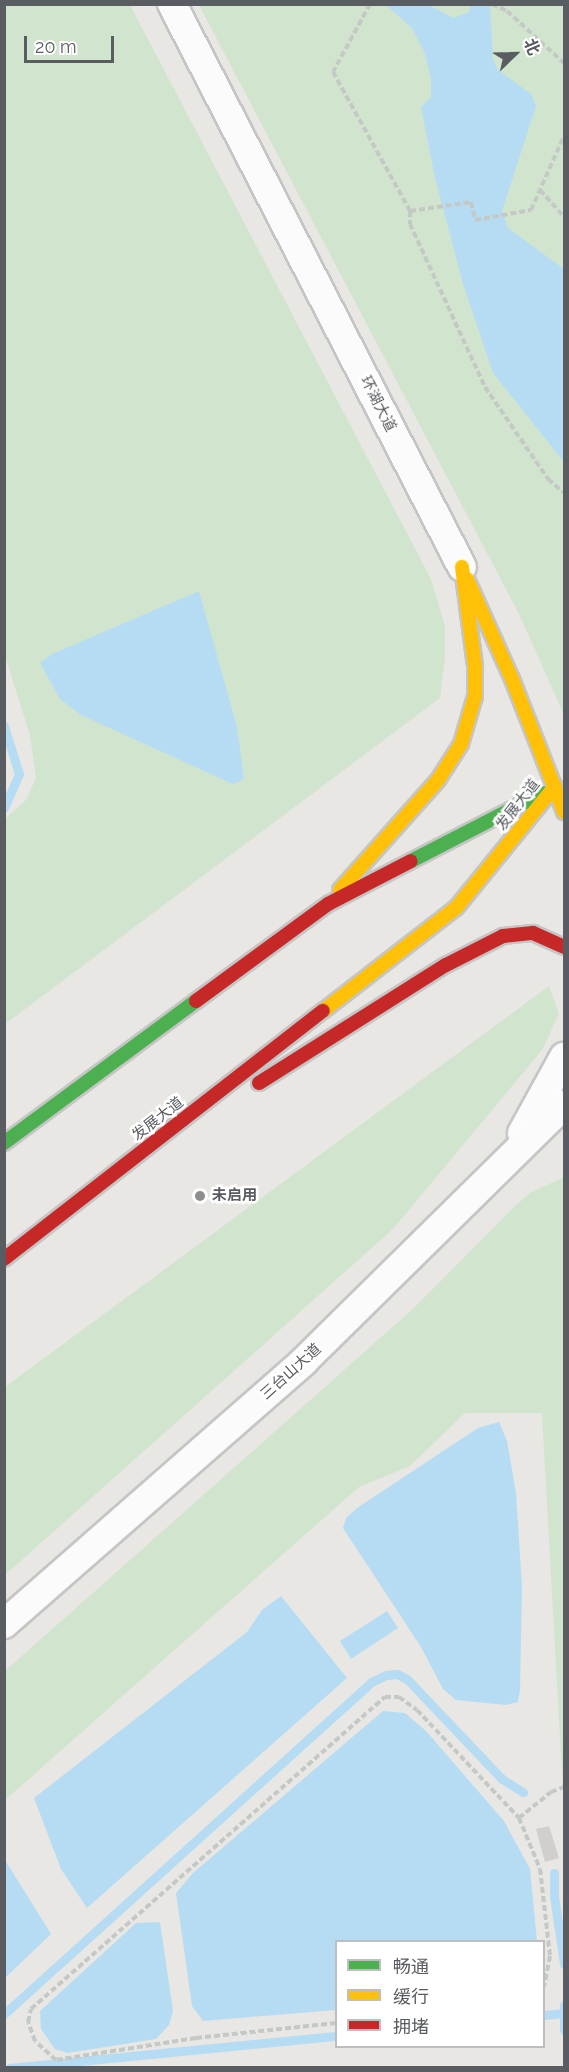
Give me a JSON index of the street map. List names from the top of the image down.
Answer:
{
  "streets": {
    "main road": ["环湖大道", "发展大道"],
    "street": ["三台山大道"]
  },
  "crossings": [
    ["环湖大道", "发展大道"]
  ],
  "places": ["未启用"],
  "legend": ["畅通", "缓行", "拥堵"],
  "scale_bar": "20 m",
  "north": "top right"
}
